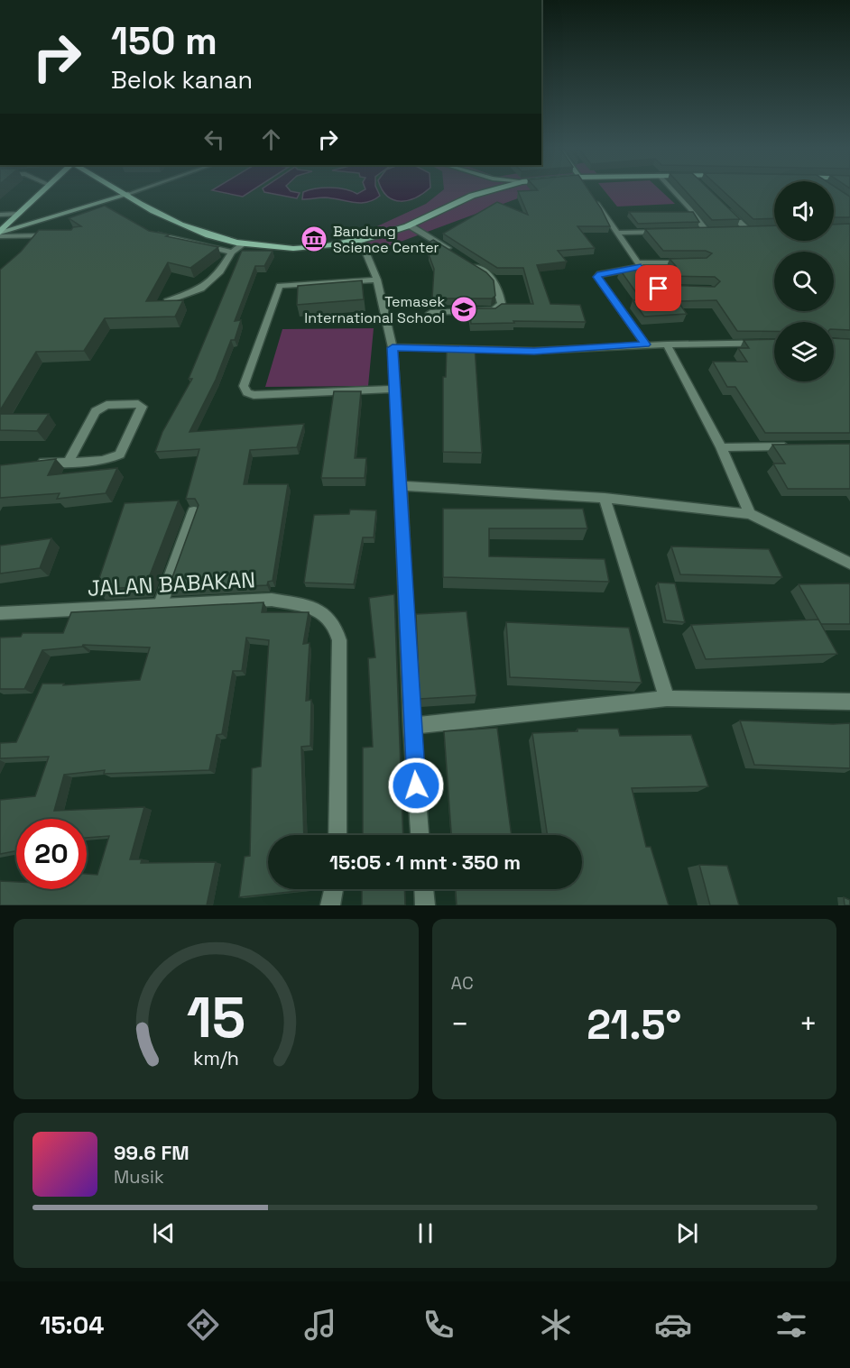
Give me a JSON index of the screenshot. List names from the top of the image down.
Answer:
{
  "streets": {
    "street": ["JALAN BABAKAN"]
  },
  "places": {
    "museum": ["Bandung Science Center"],
    "school or university": ["Temasek International School"]
  },
  "page": {
    "turn": ["150 m", "Belok kanan"],
    "limit": "20",
    "trip": "15:05 · 1 mnt · 350 m",
    "tile": "AC",
    "heat": ["−", "21.5°", "+"],
    "song": ["99.6 FM", "Musik"],
    "tabs": "15:04",
    "gauge": ["15", "km/h"]
  }
}
